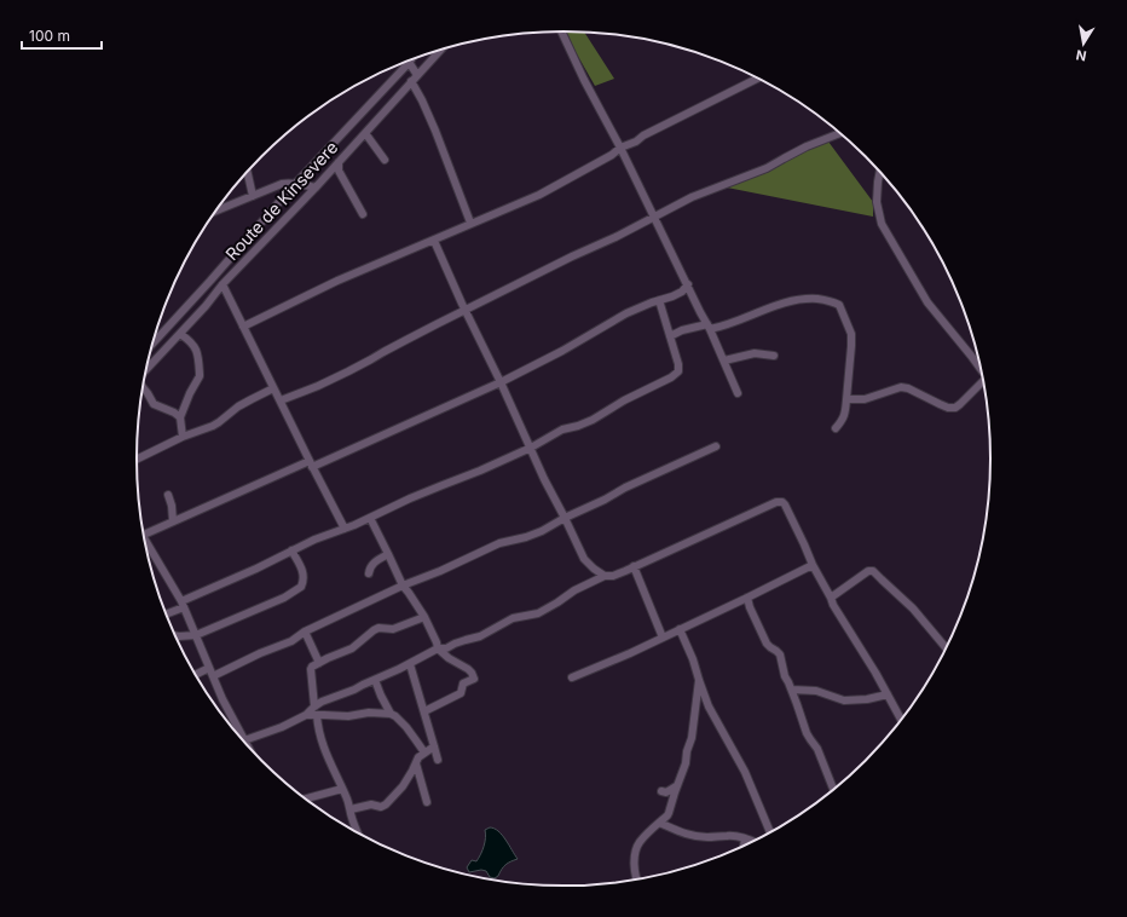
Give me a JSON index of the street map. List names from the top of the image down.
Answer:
{
  "streets": {
    "street": ["Route de Kinsevere"]
  },
  "scale_bar": "100 m",
  "north": "bottom"
}
